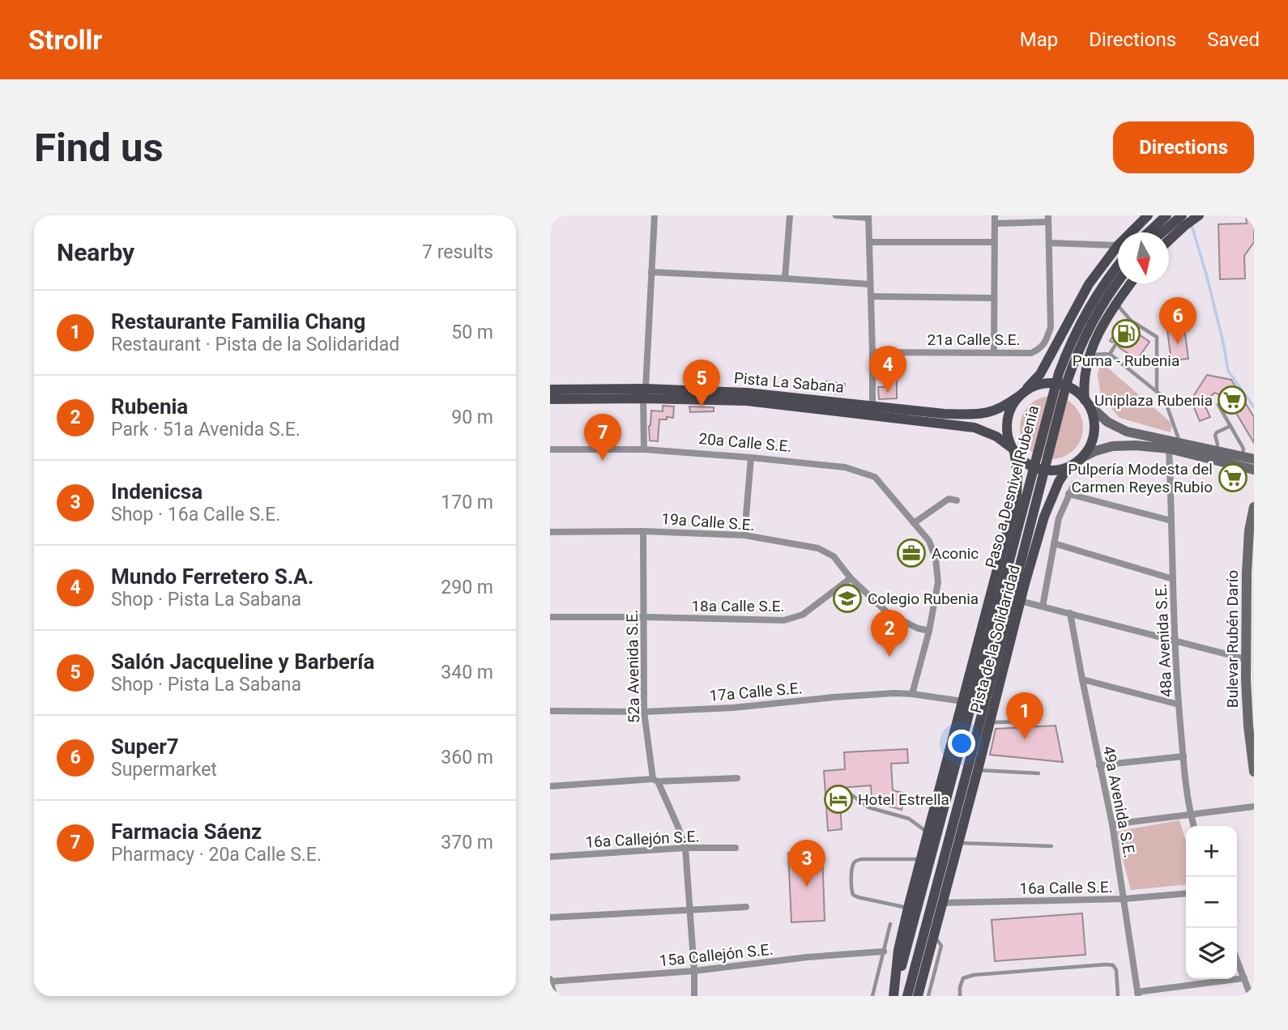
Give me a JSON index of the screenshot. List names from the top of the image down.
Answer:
{
  "streets": {
    "main road": ["Pista La Sabana", "Paso a Desnivel Rubenia", "Pista de la Solidaridad"],
    "street": [
      "21a Calle S.E.",
      "20a Calle S.E.",
      "19a Calle S.E.",
      "18a Calle S.E.",
      "Bulevar Rubén Darío",
      "48a Avenida S.E.",
      "52a Avenida S.E.",
      "17a Calle S.E.",
      "49a Avenida S.E.",
      "16a Callejón S.E.",
      "16a Calle S.E.",
      "15a Callejón S.E."
    ]
  },
  "crossings": [
    ["Pista La Sabana", "Pista de la Solidaridad"],
    ["20a Calle S.E.", "17a Calle S.E."],
    ["Paso a Desnivel Rubenia", "Pista de la Solidaridad"],
    ["19a Calle S.E.", "18a Calle S.E."],
    ["19a Calle S.E.", "52a Avenida S.E."],
    ["18a Calle S.E.", "52a Avenida S.E."],
    ["Pista de la Solidaridad", "17a Calle S.E."],
    ["Pista de la Solidaridad", "16a Calle S.E."],
    ["52a Avenida S.E.", "17a Calle S.E."],
    ["52a Avenida S.E.", "16a Callejón S.E."],
    ["52a Avenida S.E.", "15a Callejón S.E."],
    ["49a Avenida S.E.", "16a Calle S.E."]
  ],
  "places": {
    "fuel station": ["Puma - Rubenia"],
    "supermarket": ["Uniplaza Rubenia", "Pulpería Modesta del Carmen Reyes Rubio"],
    "office": ["Aconic"],
    "school or university": ["Colegio Rubenia"],
    "hotel": ["Hotel Estrella"]
  },
  "north": "bottom",
  "page": {
    "header": "Strollr",
    "nav": ["Map", "Directions", "Saved"],
    "buttons": "Directions",
    "title": "Find us",
    "heading": ["Nearby", "7 results"],
    "list": [
      {
        "mark": "1",
        "name": "Restaurante Familia Chang",
        "note": "Restaurant · Pista de la Solidaridad",
        "value": "50 m"
      },
      {
        "mark": "2",
        "name": "Rubenia",
        "note": "Park · 51a Avenida S.E.",
        "value": "90 m"
      },
      {
        "mark": "3",
        "name": "Indenicsa",
        "note": "Shop · 16a Calle S.E.",
        "value": "170 m"
      },
      {
        "mark": "4",
        "name": "Mundo Ferretero S.A.",
        "note": "Shop · Pista La Sabana",
        "value": "290 m"
      },
      {
        "mark": "5",
        "name": "Salón Jacqueline y Barbería",
        "note": "Shop · Pista La Sabana",
        "value": "340 m"
      },
      {
        "mark": "6",
        "name": "Super7",
        "note": "Supermarket",
        "value": "360 m"
      },
      {
        "mark": "7",
        "name": "Farmacia Sáenz",
        "note": "Pharmacy · 20a Calle S.E.",
        "value": "370 m"
      }
    ],
    "pins": [
      "6",
      "4",
      "5",
      "7",
      "2",
      "1",
      "3"
    ],
    "map_buttons": ["+", "−"]
  }
}
